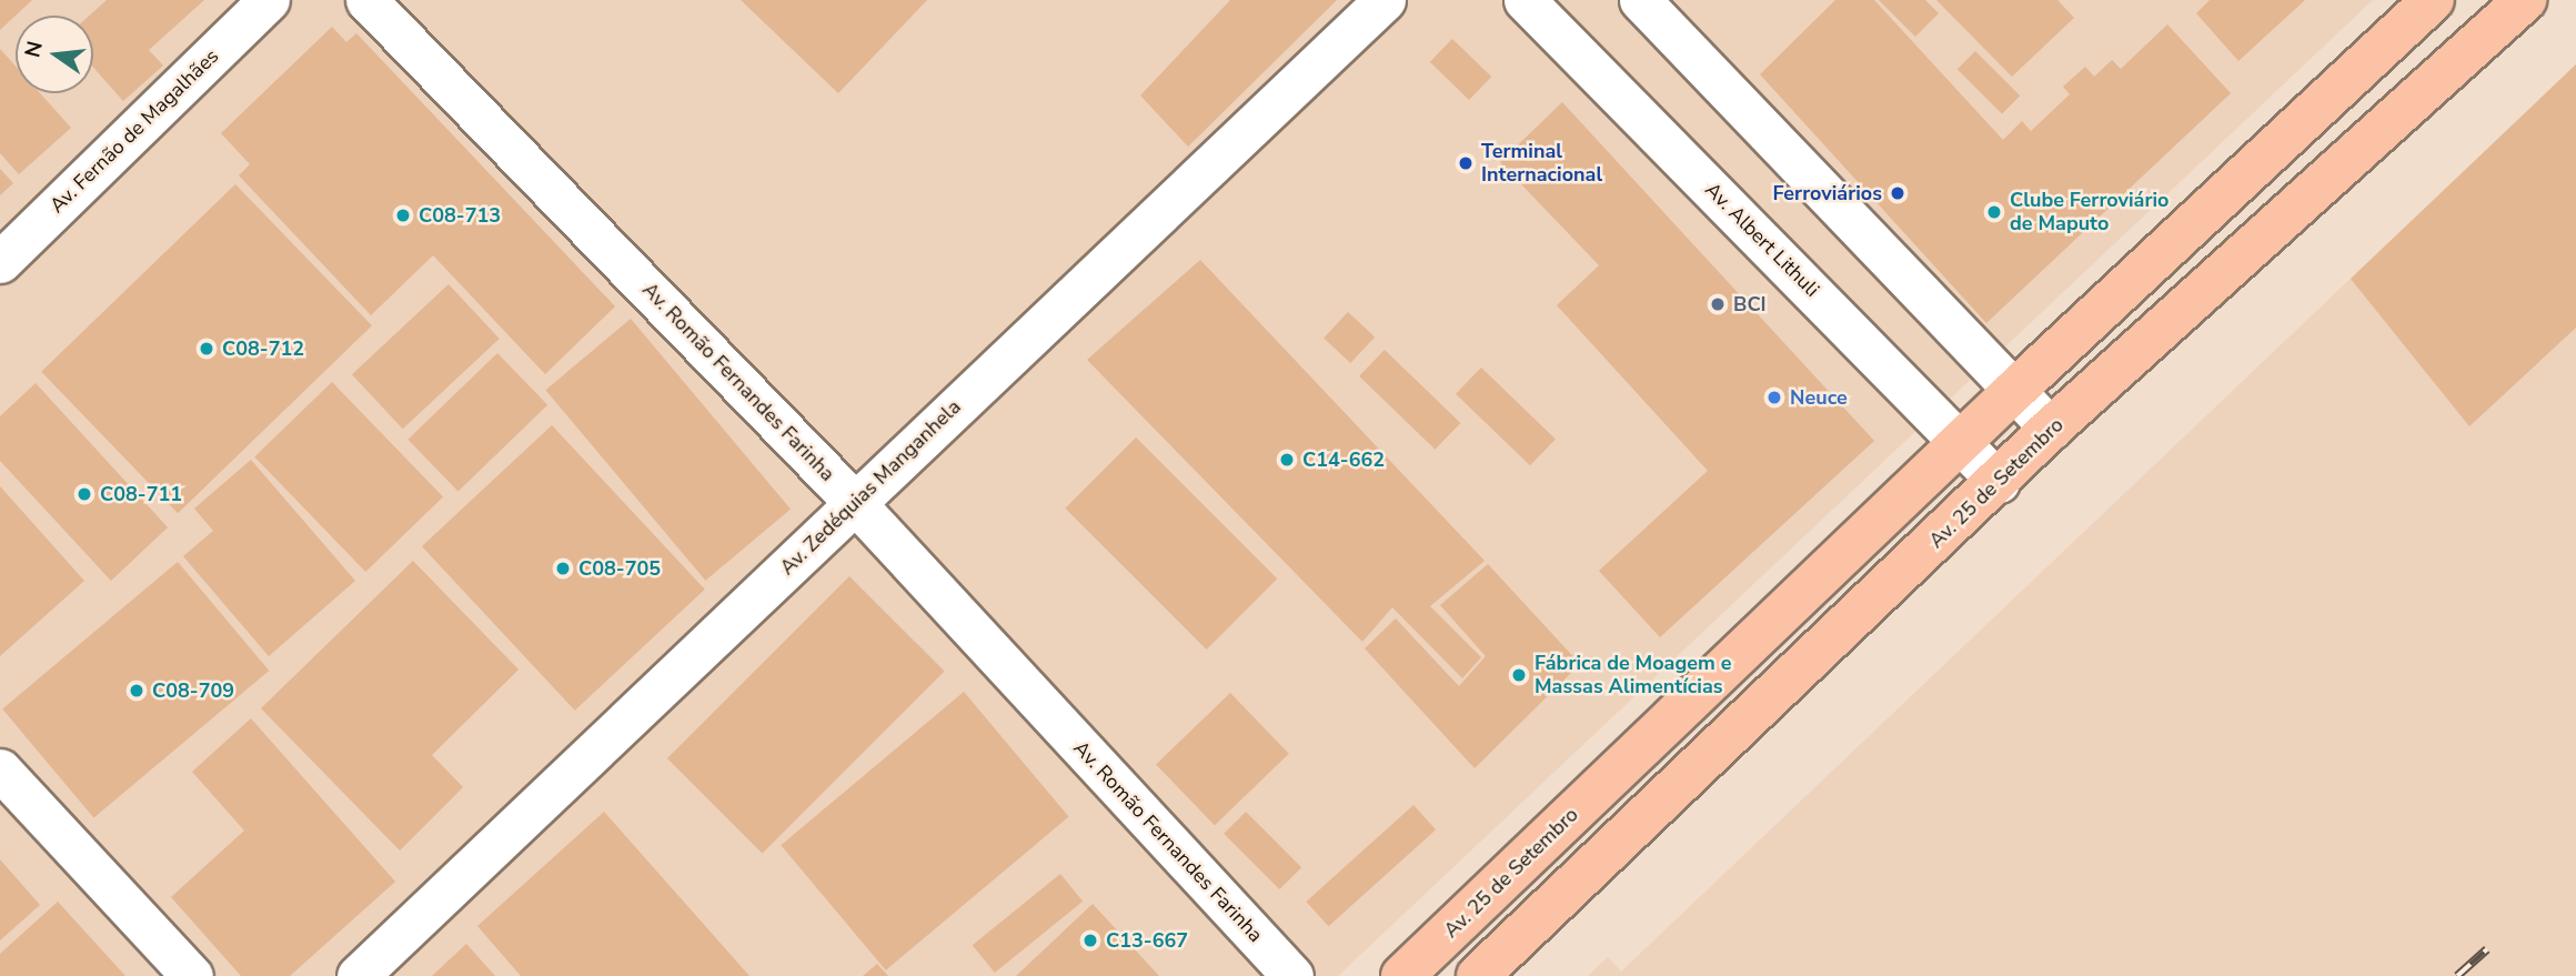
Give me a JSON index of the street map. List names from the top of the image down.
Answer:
{
  "streets": {
    "main road": ["Av. 25 de Setembro"],
    "street": [
      "Av. Fernão de Magalhães",
      "Av. Albert Lithuli",
      "Av. Romão Fernandes Farinha",
      "Av. Zedéquias Manganhela"
    ]
  },
  "crossings": [
    ["Av. Albert Lithuli", "Av. 25 de Setembro"],
    ["Av. Romão Fernandes Farinha", "Av. Zedéquias Manganhela"]
  ],
  "places": [
    "Terminal Internacional",
    "Ferroviários",
    "Clube Ferroviário de Maputo",
    "C08-713",
    "BCI",
    "C08-712",
    "Neuce",
    "C14-662",
    "C08-711",
    "C08-705",
    "Fábrica de Moagem e Massas Alimentícias",
    "C08-709",
    "C13-667"
  ],
  "north": "left"
}
